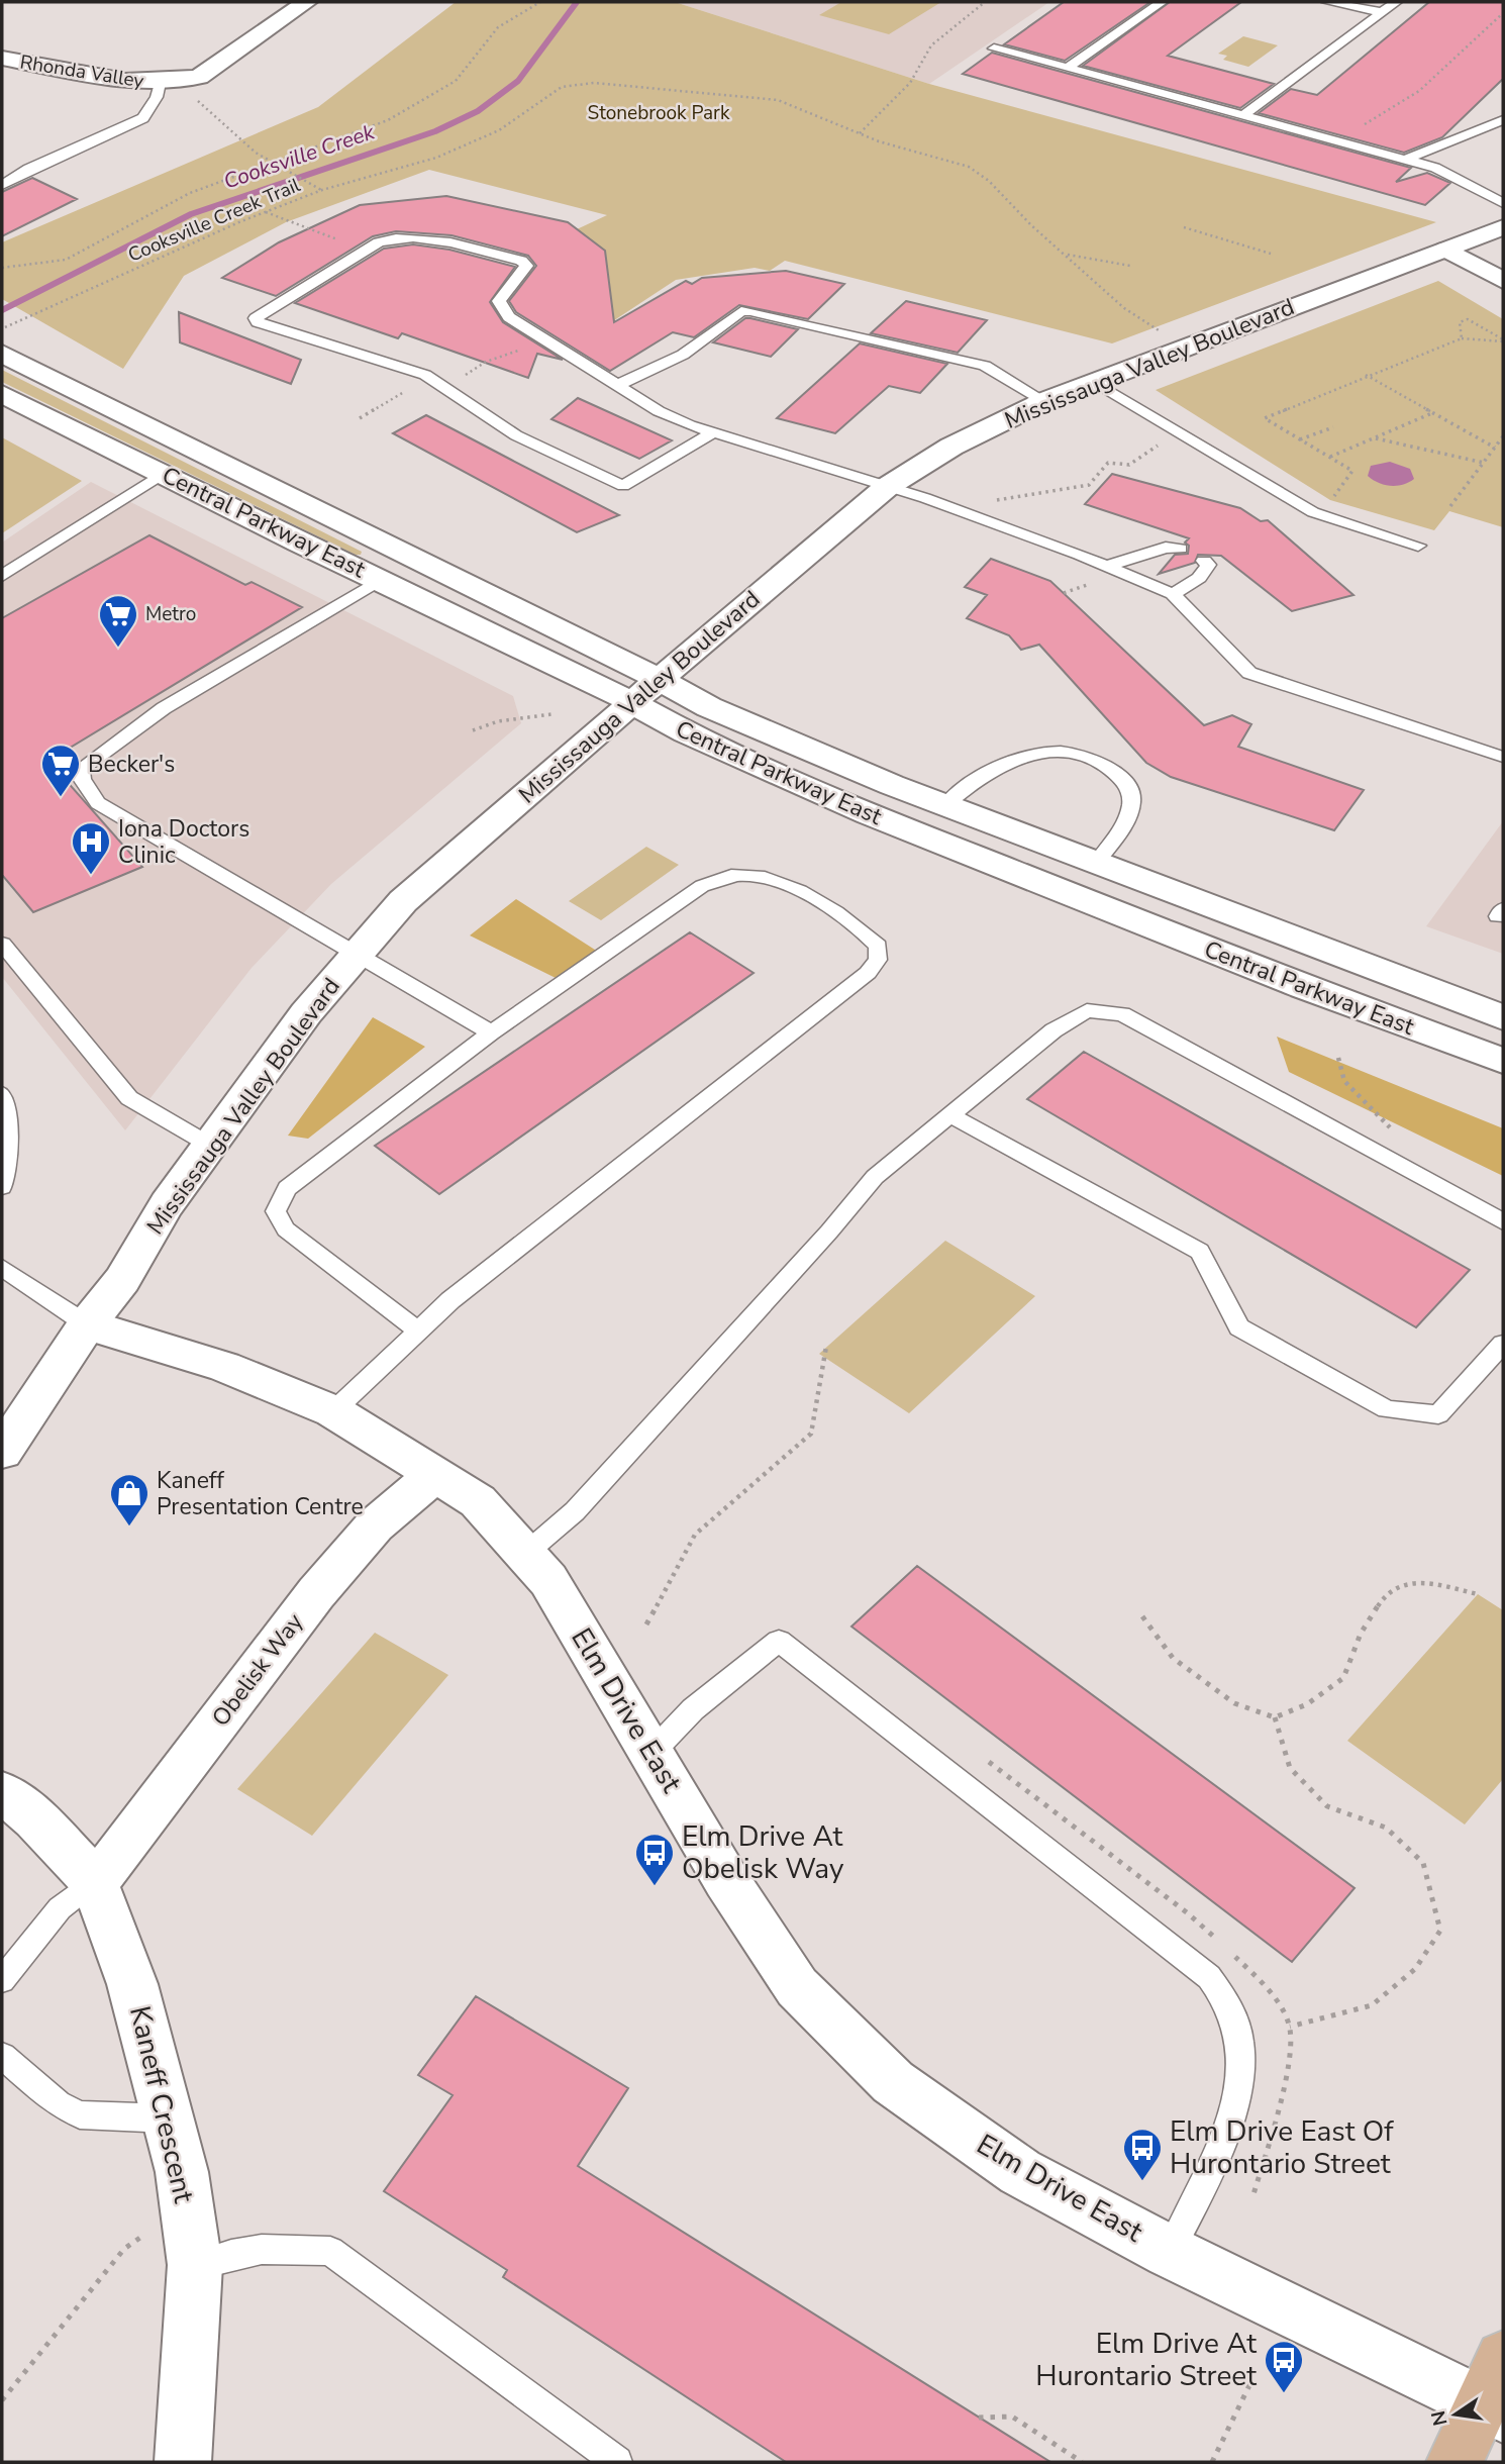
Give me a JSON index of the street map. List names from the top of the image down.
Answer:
{
  "streets": {
    "street": [
      "Rhonda Valley",
      "Mississauga Valley Boulevard",
      "Central Parkway East",
      "Obelisk Way",
      "Elm Drive East",
      "Kaneff Crescent"
    ],
    "path": ["Cooksville Creek Trail"]
  },
  "crossings": [
    ["Mississauga Valley Boulevard", "Central Parkway East"],
    ["Mississauga Valley Boulevard", "Elm Drive East"],
    ["Obelisk Way", "Elm Drive East"],
    ["Obelisk Way", "Kaneff Crescent"]
  ],
  "water": ["Cooksville Creek"],
  "parks": ["Stonebrook Park"],
  "places": {
    "supermarket": ["Metro", "Becker's"],
    "hospital": ["Iona Doctors Clinic"],
    "shop": ["Kaneff Presentation Centre"],
    "bus stop": ["Elm Drive At Obelisk Way", "Elm Drive East Of Hurontario Street", "Elm Drive At Hurontario Street"]
  },
  "north": "left"
}
